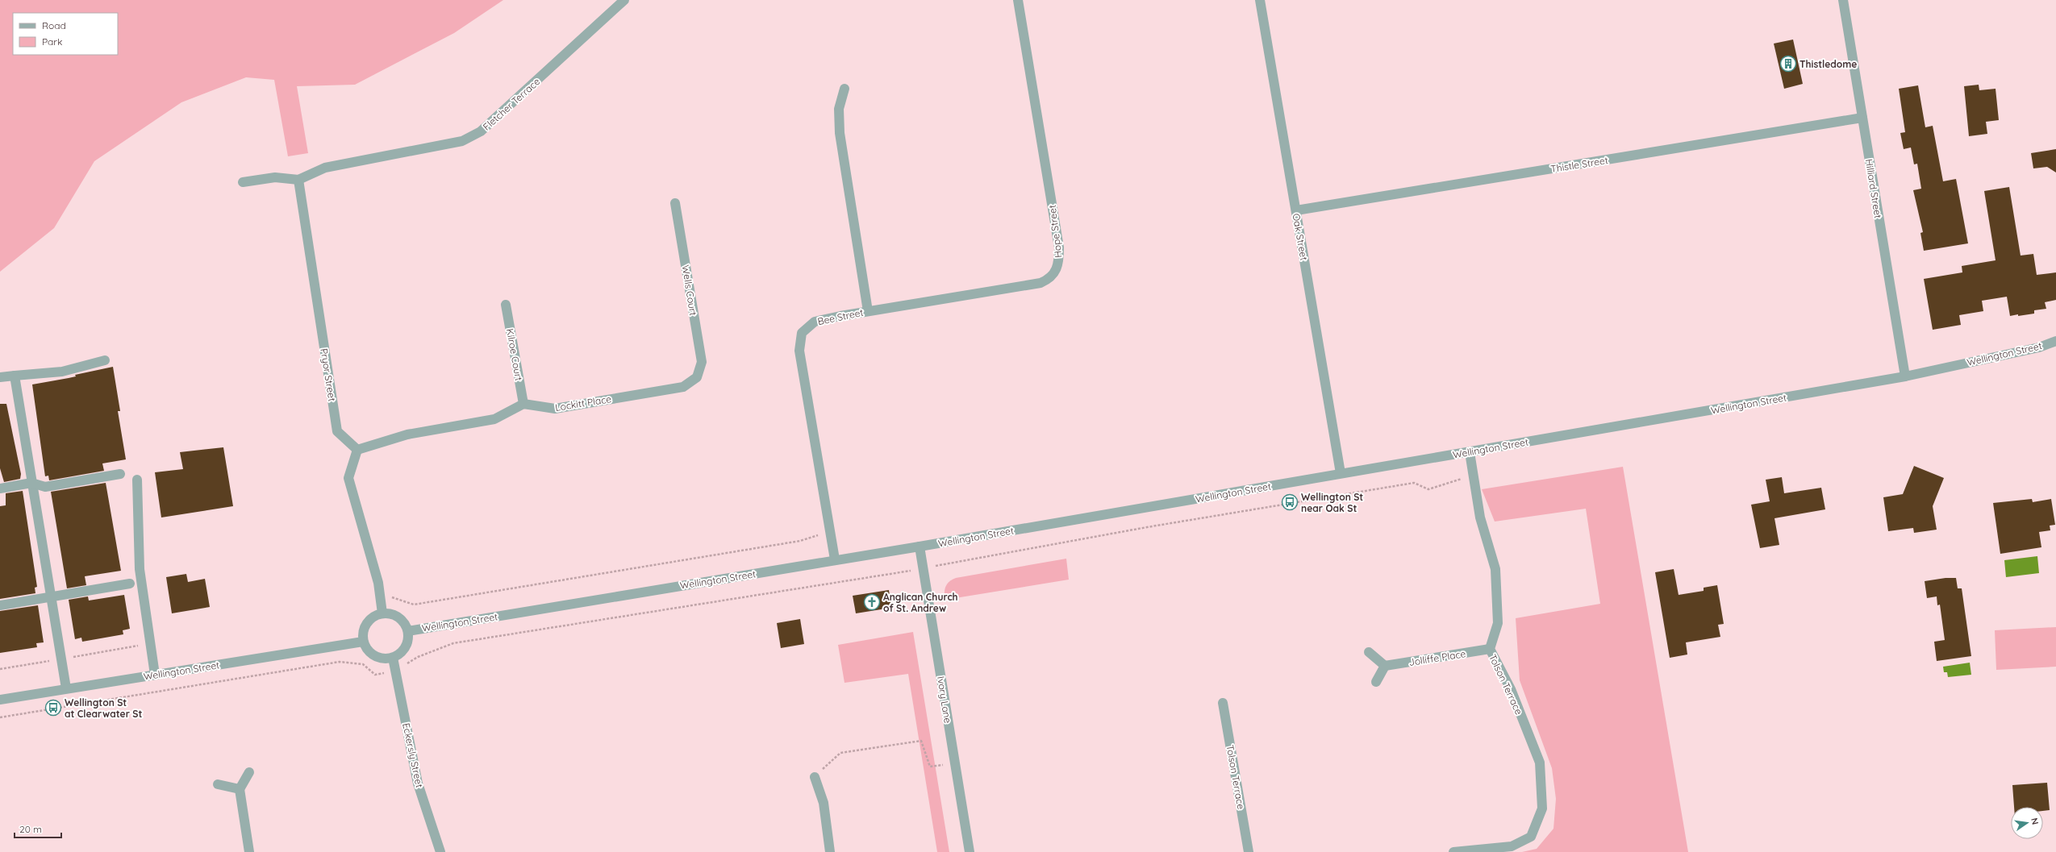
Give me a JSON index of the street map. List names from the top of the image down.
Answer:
{
  "streets": {
    "street": [
      "Fletcher Terrace",
      "Thistle Street",
      "Hilliard Street",
      "Hope Street",
      "Oak Street",
      "Wells Court",
      "Bee Street",
      "Wellington Street",
      "Kilroe Court",
      "Pryor Street",
      "Lockitt Place",
      "Jolliffe Place",
      "Tolson Terrace",
      "Ivory Lane",
      "Eckersly Street"
    ]
  },
  "crossings": [
    ["Fletcher Terrace", "Pryor Street"],
    ["Thistle Street", "Hilliard Street"],
    ["Thistle Street", "Oak Street"],
    ["Hilliard Street", "Wellington Street"],
    ["Hope Street", "Bee Street"],
    ["Oak Street", "Wellington Street"],
    ["Wells Court", "Lockitt Place"],
    ["Bee Street", "Wellington Street"],
    ["Wellington Street", "Tolson Terrace"],
    ["Wellington Street", "Ivory Lane"],
    ["Wellington Street", "Eckersly Street"],
    ["Kilroe Court", "Lockitt Place"],
    ["Jolliffe Place", "Tolson Terrace"]
  ],
  "places": {
    "building": ["Thistledome"],
    "bus stop": ["Wellington St near Oak St", "Wellington St at Clearwater St"],
    "church": ["Anglican Church of St. Andrew"]
  },
  "legend": ["Road", "Park"],
  "scale_bar": "20 m",
  "north": "right"
}
